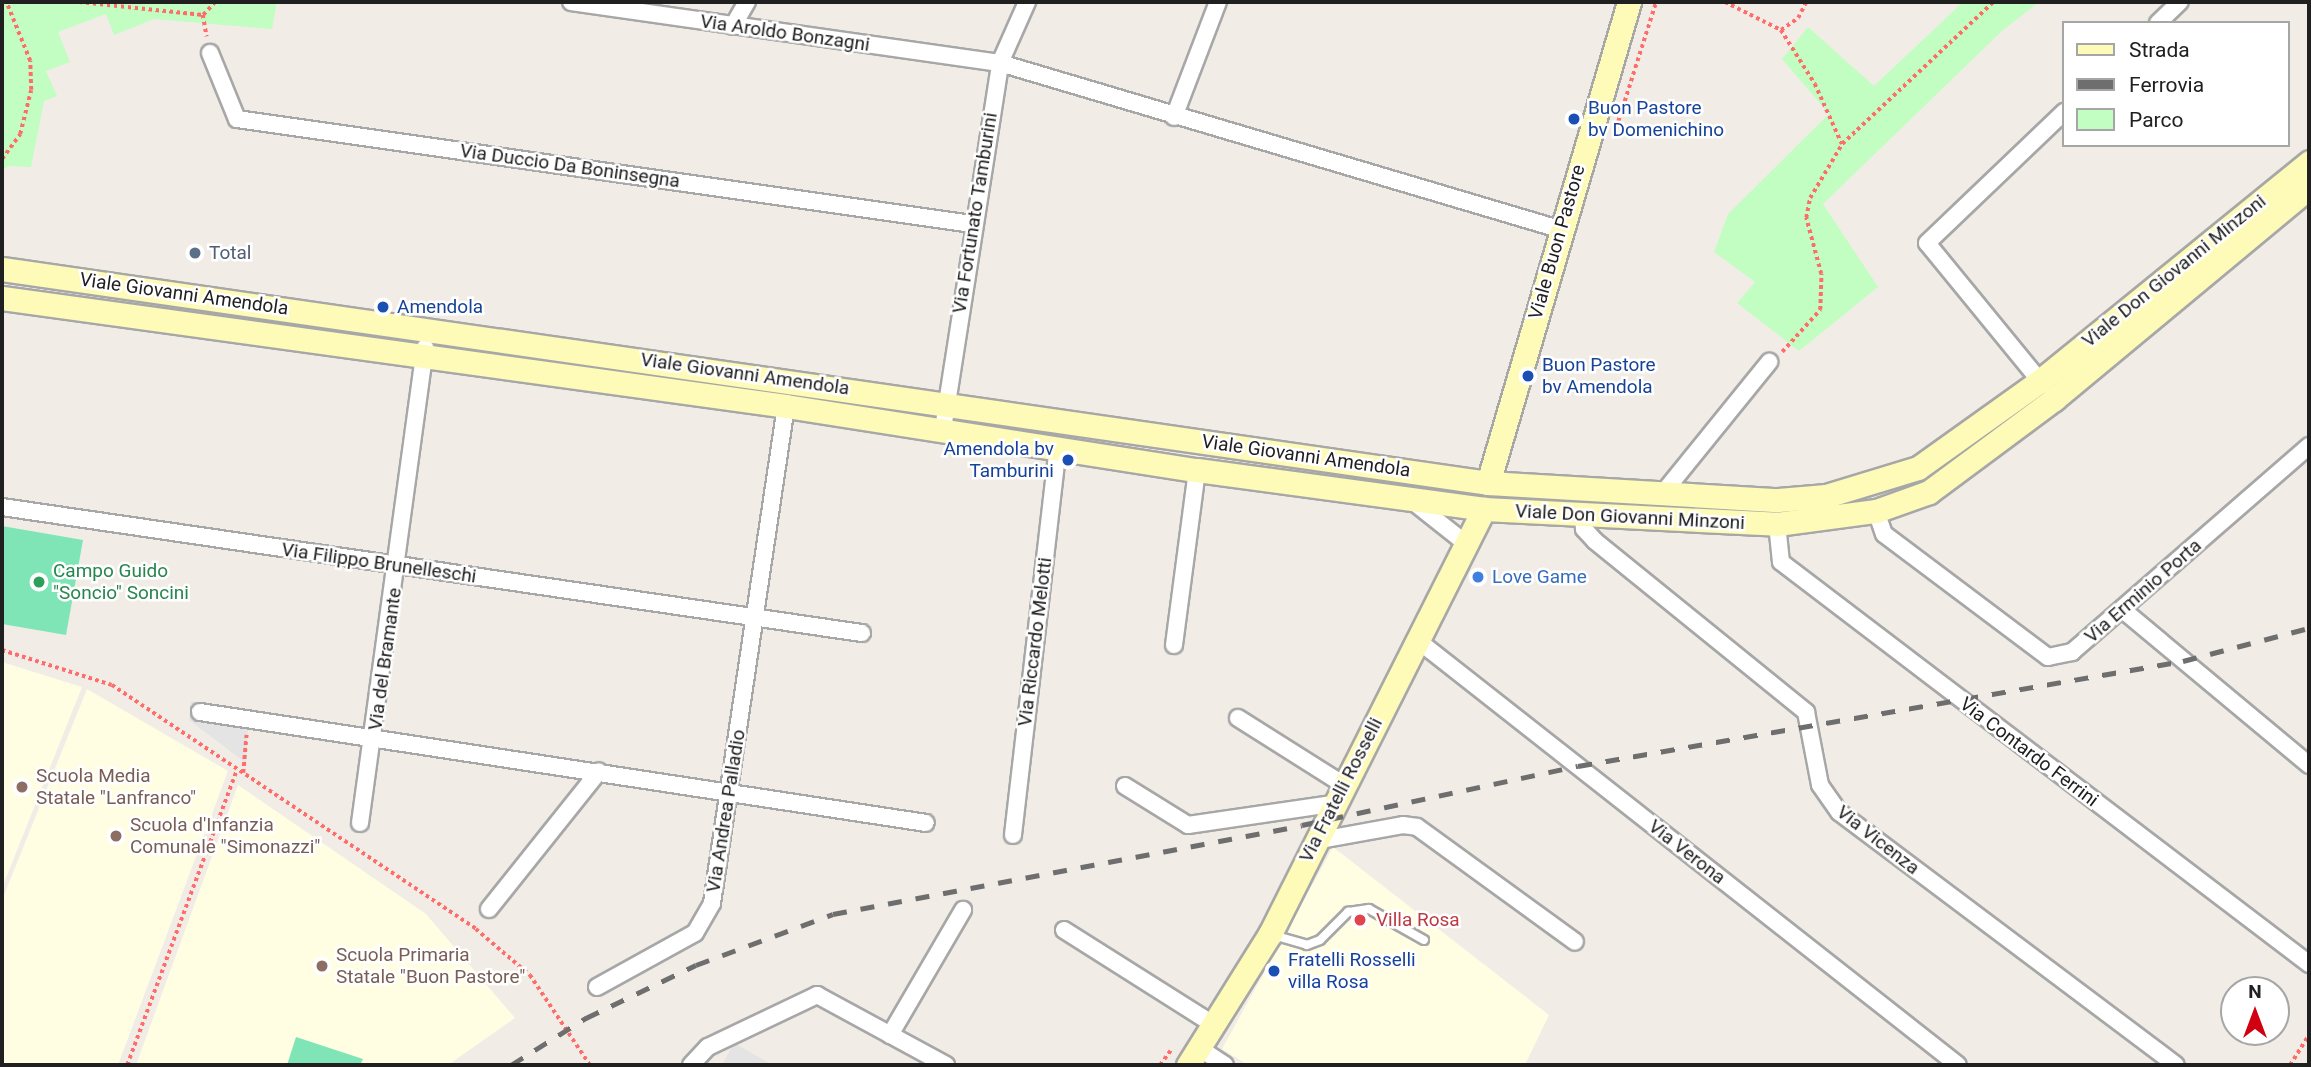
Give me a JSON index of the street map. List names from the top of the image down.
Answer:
{
  "streets": {
    "main road": [
      "Viale Buon Pastore",
      "Viale Don Giovanni Minzoni",
      "Viale Giovanni Amendola",
      "Via Fratelli Rosselli"
    ],
    "street": [
      "Via Aroldo Bonzagni",
      "Via Duccio Da Boninsegna",
      "Via Fortunato Tamburini",
      "Via Filippo Brunelleschi",
      "Via Erminio Porta",
      "Via Riccardo Melotti",
      "Via del Bramante",
      "Via Contardo Ferrini",
      "Via Andrea Palladio",
      "Via Vicenza",
      "Via Verona"
    ]
  },
  "crossings": [
    ["Via Aroldo Bonzagni", "Via Fortunato Tamburini"],
    ["Via Aroldo Bonzagni", "Viale Buon Pastore"],
    ["Via Duccio Da Boninsegna", "Via Fortunato Tamburini"],
    ["Via Fortunato Tamburini", "Viale Giovanni Amendola"],
    ["Viale Buon Pastore", "Viale Don Giovanni Minzoni"],
    ["Viale Buon Pastore", "Viale Giovanni Amendola"],
    ["Viale Don Giovanni Minzoni", "Viale Giovanni Amendola"],
    ["Viale Don Giovanni Minzoni", "Via Erminio Porta"],
    ["Viale Don Giovanni Minzoni", "Via Contardo Ferrini"],
    ["Viale Don Giovanni Minzoni", "Via Fratelli Rosselli"],
    ["Viale Don Giovanni Minzoni", "Via Vicenza"],
    ["Viale Giovanni Amendola", "Via Riccardo Melotti"],
    ["Viale Giovanni Amendola", "Via del Bramante"],
    ["Viale Giovanni Amendola", "Via Fratelli Rosselli"],
    ["Viale Giovanni Amendola", "Via Andrea Palladio"],
    ["Via Filippo Brunelleschi", "Via del Bramante"],
    ["Via Filippo Brunelleschi", "Via Andrea Palladio"],
    ["Via Fratelli Rosselli", "Via Verona"]
  ],
  "places": [
    "Buon Pastore bv Domenichino",
    "Total",
    "Amendola",
    "Buon Pastore bv Amendola",
    "Amendola bv Tamburini",
    "Love Game",
    "Campo Guido \"Soncio\" Soncini",
    "Scuola Media Statale \"Lanfranco\"",
    "Scuola d'Infanzia Comunale \"Simonazzi\"",
    "Villa Rosa",
    "Scuola Primaria Statale \"Buon Pastore\"",
    "Fratelli Rosselli villa Rosa"
  ],
  "legend": ["Strada", "Ferrovia", "Parco"],
  "north": "top"
}
